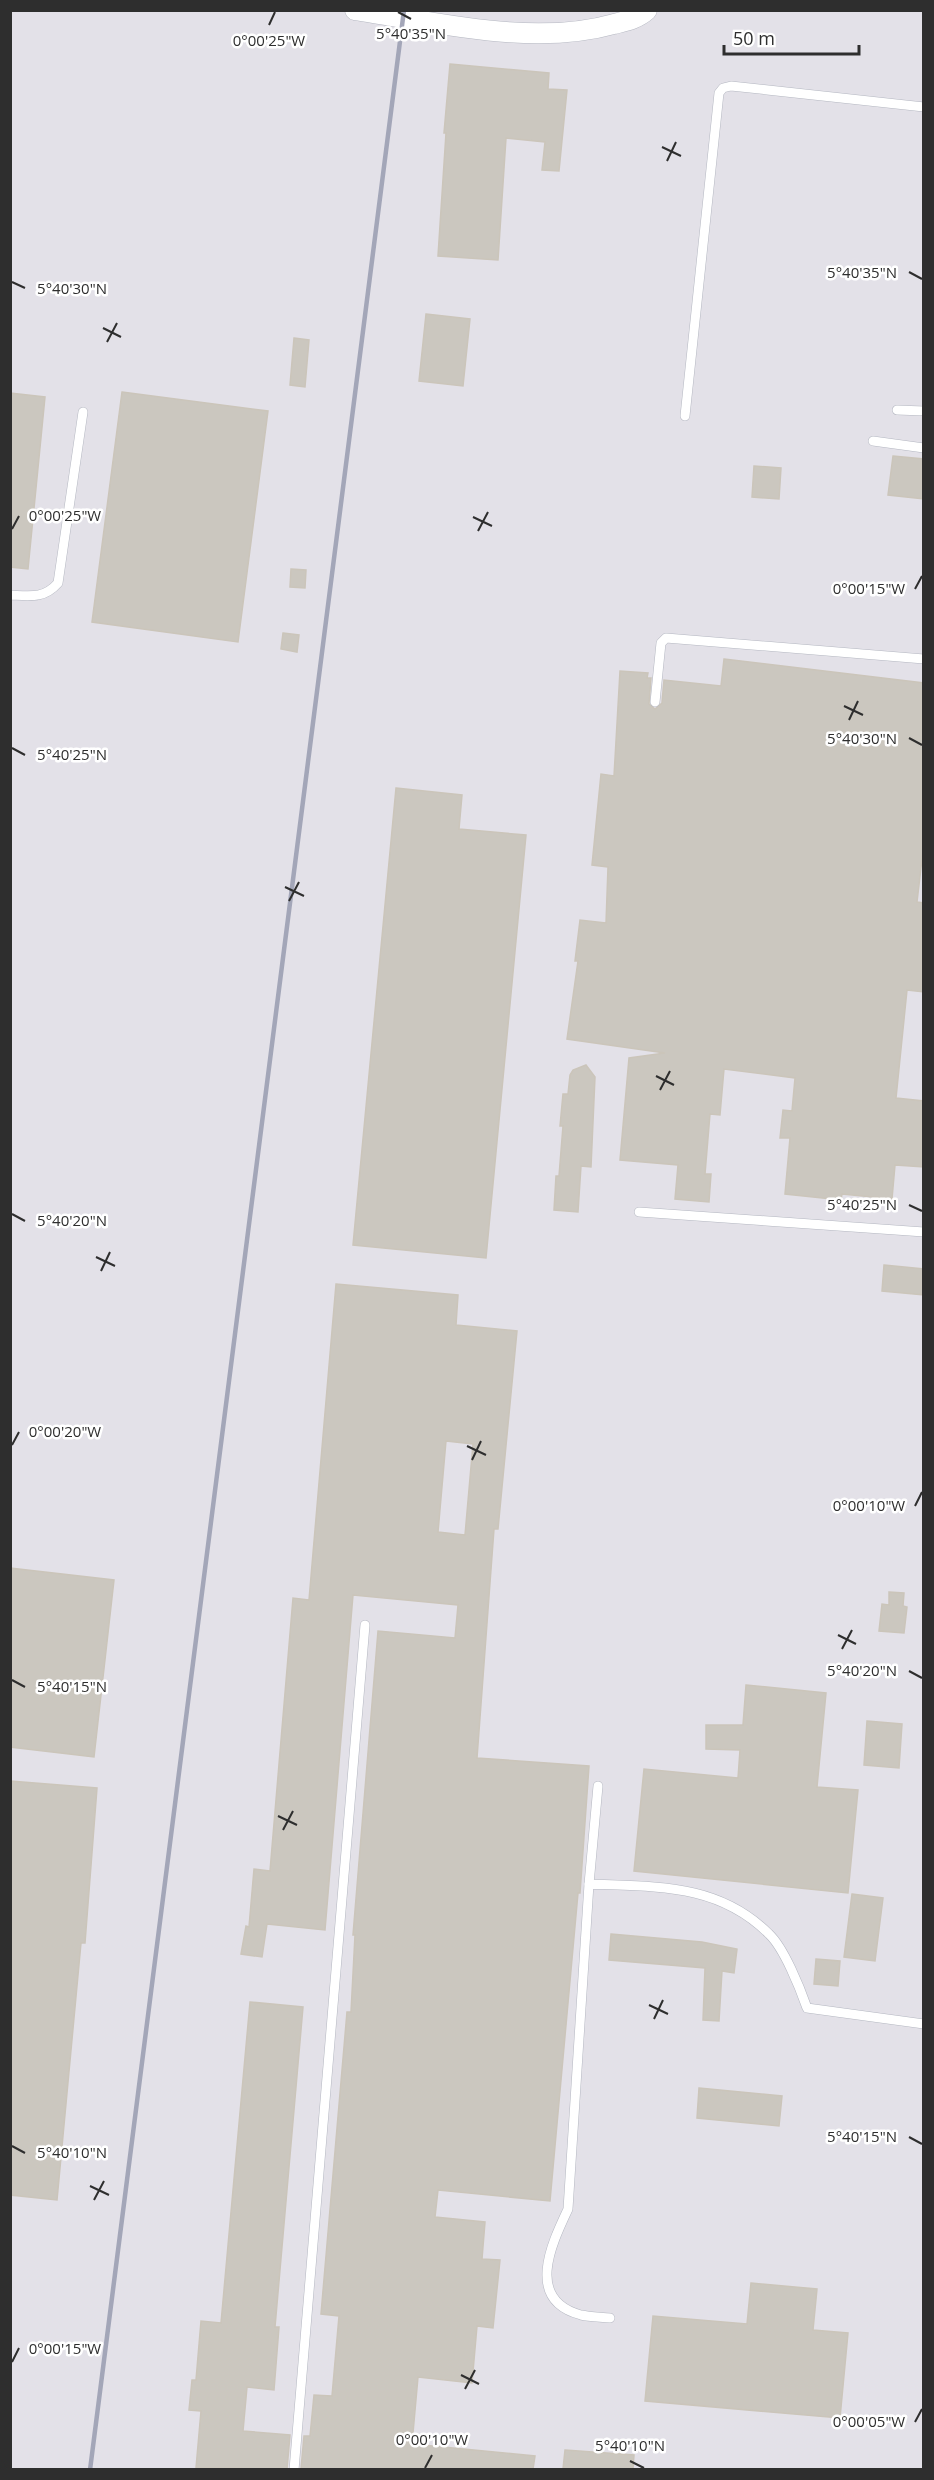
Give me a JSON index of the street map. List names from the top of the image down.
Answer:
{
  "scale_bar": "50 m",
  "coordinates": [
    "5°40'35\"N",
    "0°00'25\"W",
    "5°40'30\"N",
    "0°00'15\"W",
    "5°40'25\"N",
    "5°40'20\"N",
    "0°00'20\"W",
    "0°00'10\"W",
    "5°40'15\"N",
    "5°40'10\"N",
    "0°00'05\"W"
  ]
}
